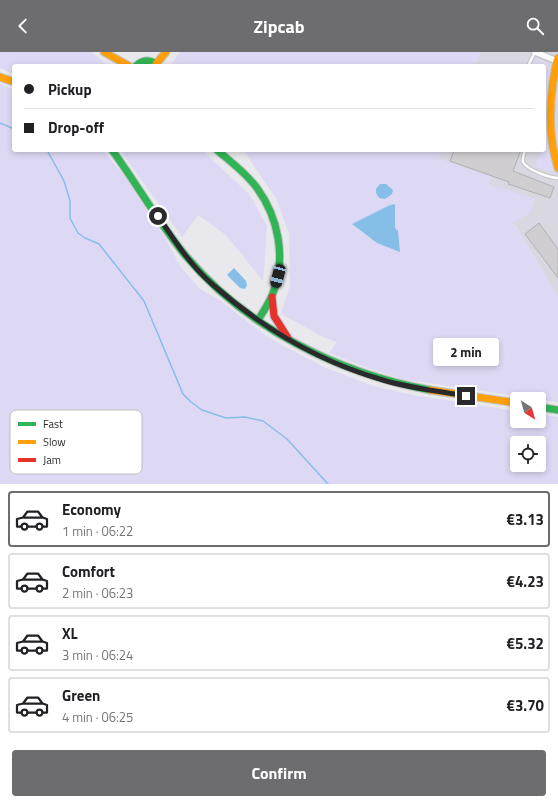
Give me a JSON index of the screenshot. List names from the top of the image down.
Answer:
{
  "legend": ["Fast", "Slow", "Jam"],
  "north": "bottom right",
  "page": {
    "header": "Zipcab",
    "banner": ["Pickup", "Drop-off"],
    "bubble": "2 min",
    "list": [
      {
        "name": "Economy",
        "note": "1 min · 06:22",
        "value": "€3.13"
      },
      {
        "name": "Comfort",
        "note": "2 min · 06:23",
        "value": "€4.23"
      },
      {
        "name": "XL",
        "note": "3 min · 06:24",
        "value": "€5.32"
      },
      {
        "name": "Green",
        "note": "4 min · 06:25",
        "value": "€3.70"
      }
    ],
    "buttons": "Confirm"
  }
}
